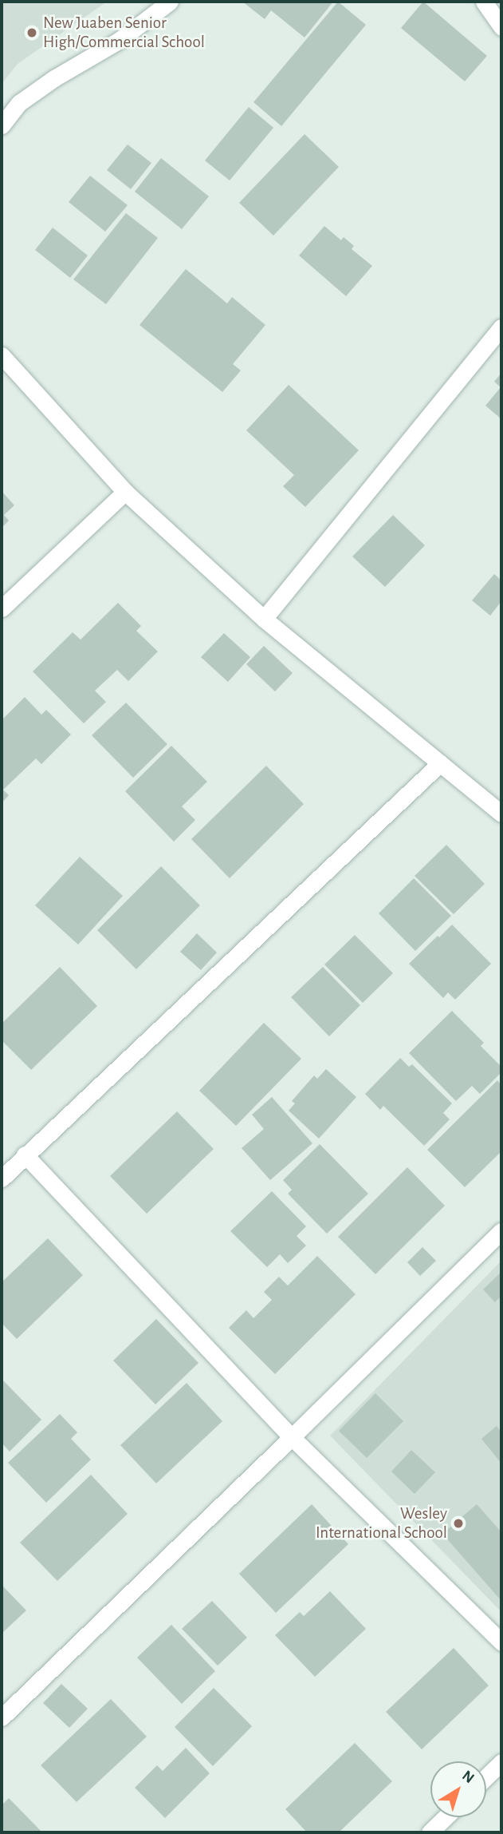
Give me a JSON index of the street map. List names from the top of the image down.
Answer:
{
  "places": ["New Juaben Senior High/Commercial School", "Wesley International School"],
  "north": "top right"
}
